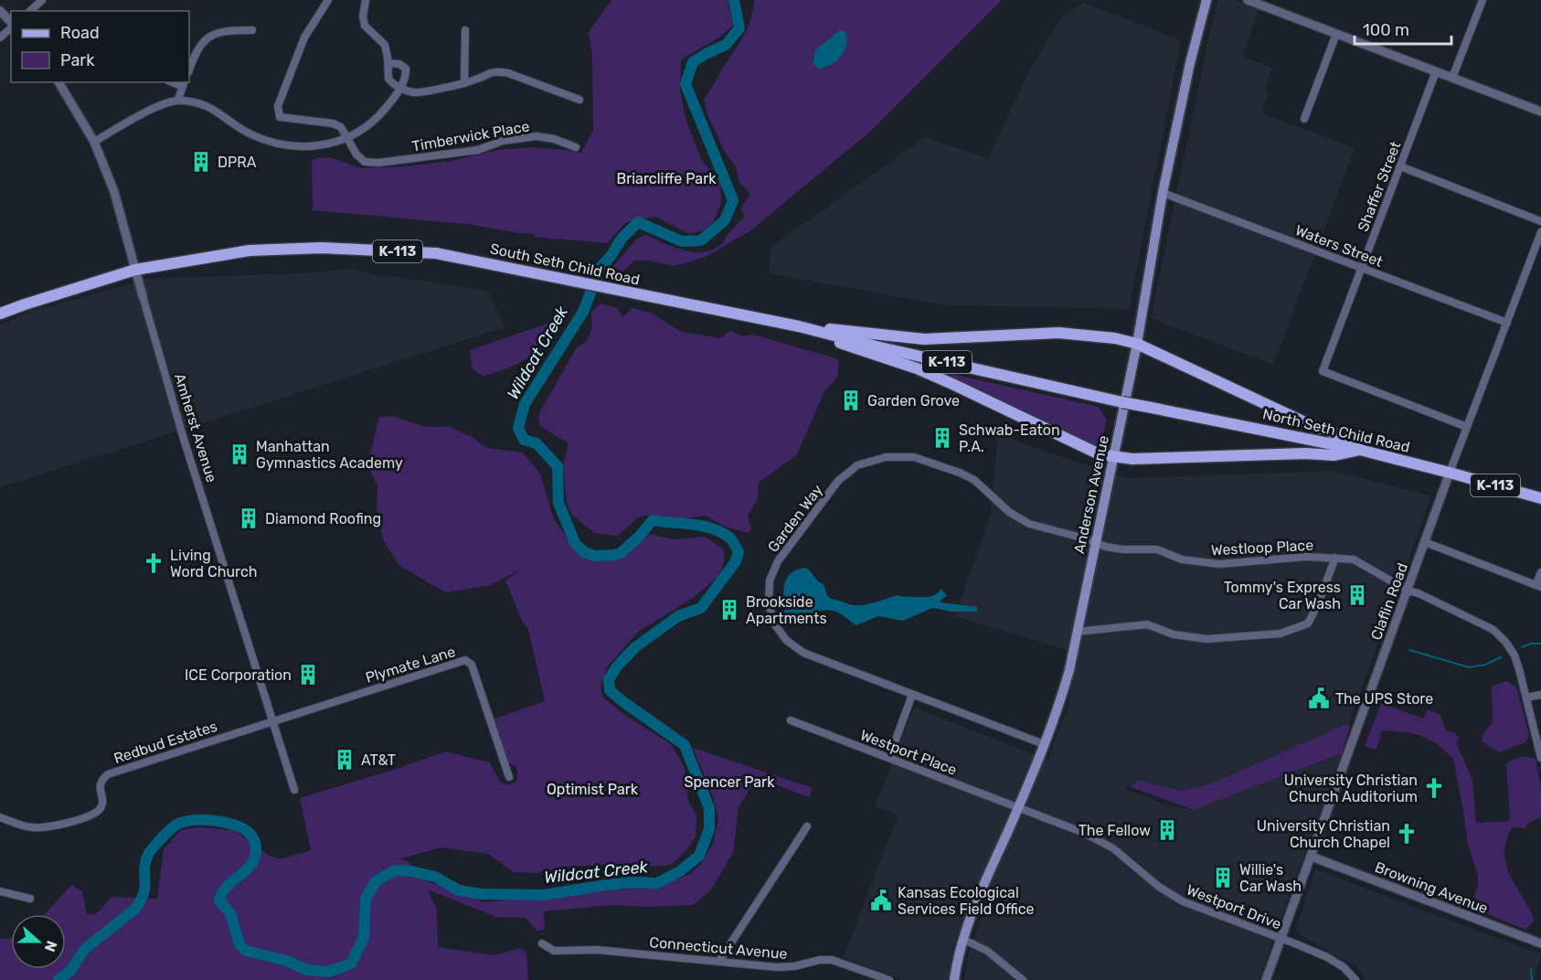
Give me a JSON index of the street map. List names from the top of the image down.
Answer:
{
  "streets": {
    "main road": [
      "K-113",
      "South Seth Child Road",
      "North Seth Child Road",
      "Anderson Avenue"
    ],
    "street": [
      "Timberwick Place",
      "Shaffer Street",
      "Waters Street",
      "Amherst Avenue",
      "Garden Way",
      "Westloop Place",
      "Claflin Road",
      "Plymate Lane",
      "Redbud Estates",
      "Westport Place",
      "Browning Avenue",
      "Westport Drive",
      "Connecticut Avenue"
    ]
  },
  "crossings": [
    ["Shaffer Street", "Waters Street"],
    ["Shaffer Street", "Claflin Road"],
    ["Waters Street", "Anderson Avenue"],
    ["Waters Street", "Claflin Road"],
    ["South Seth Child Road", "Amherst Avenue"],
    ["South Seth Child Road", "North Seth Child Road"],
    ["Amherst Avenue", "Plymate Lane"],
    ["Amherst Avenue", "Redbud Estates"],
    ["North Seth Child Road", "Claflin Road"],
    ["Anderson Avenue", "Garden Way"],
    ["Anderson Avenue", "Westloop Place"],
    ["Anderson Avenue", "Westport Place"],
    ["Anderson Avenue", "Westport Drive"],
    ["Garden Way", "Westloop Place"],
    ["Westloop Place", "Claflin Road"],
    ["Claflin Road", "Browning Avenue"],
    ["Claflin Road", "Westport Drive"],
    ["Plymate Lane", "Redbud Estates"],
    ["Westport Place", "Westport Drive"]
  ],
  "water": ["Wildcat Creek"],
  "parks": ["Briarcliffe Park", "Spencer Park", "Optimist Park"],
  "places": {
    "building": [
      "DPRA",
      "Garden Grove",
      "Schwab-Eaton P.A.",
      "Manhattan Gymnastics Academy",
      "Diamond Roofing",
      "Tommy's Express Car Wash",
      "Brookside Apartments",
      "ICE Corporation",
      "AT&T",
      "The Fellow",
      "Willie's Car Wash"
    ],
    "church": ["Living Word Church", "University Christian Church Auditorium", "University Christian Church Chapel"],
    "public building": ["The UPS Store", "Kansas Ecological Services Field Office"]
  },
  "legend": ["Road", "Park"],
  "scale_bar": "100 m",
  "north": "right"
}
